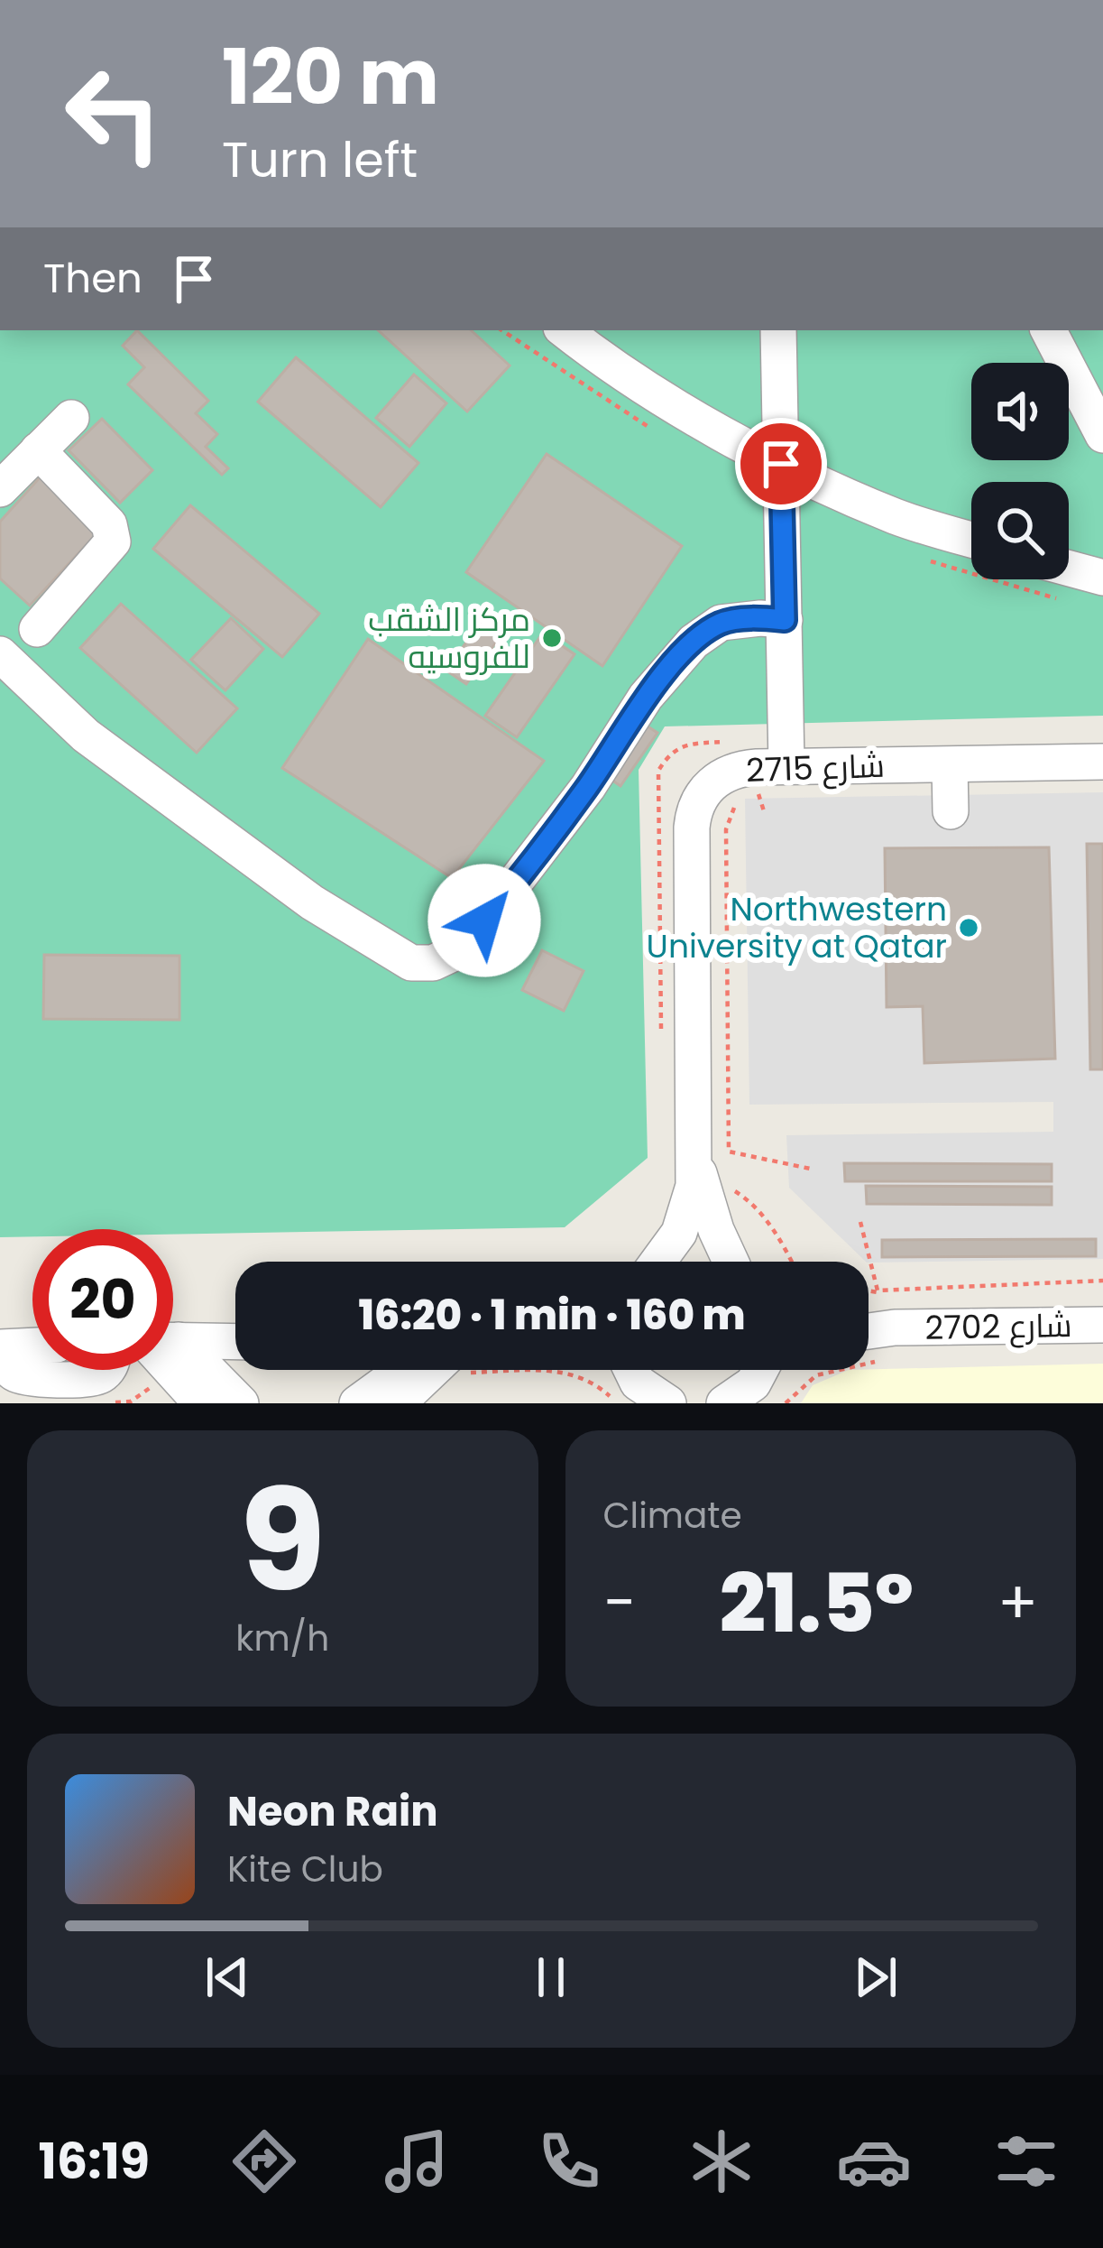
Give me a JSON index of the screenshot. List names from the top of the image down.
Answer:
{
  "streets": {
    "street": ["شارع 2715", "شارع 2702"]
  },
  "places": ["مركز الشقب للفروسيه", "Northwestern University at Qatar"],
  "page": {
    "turn": ["120 m", "Turn left"],
    "then": "Then",
    "limit": "20",
    "trip": "16:20 · 1 min · 160 m",
    "tile": [
      ["9", "km/h"],
      "Climate"
    ],
    "heat": ["−", "21.5°", "+"],
    "song": ["Neon Rain", "Kite Club"],
    "tabs": "16:19"
  }
}
